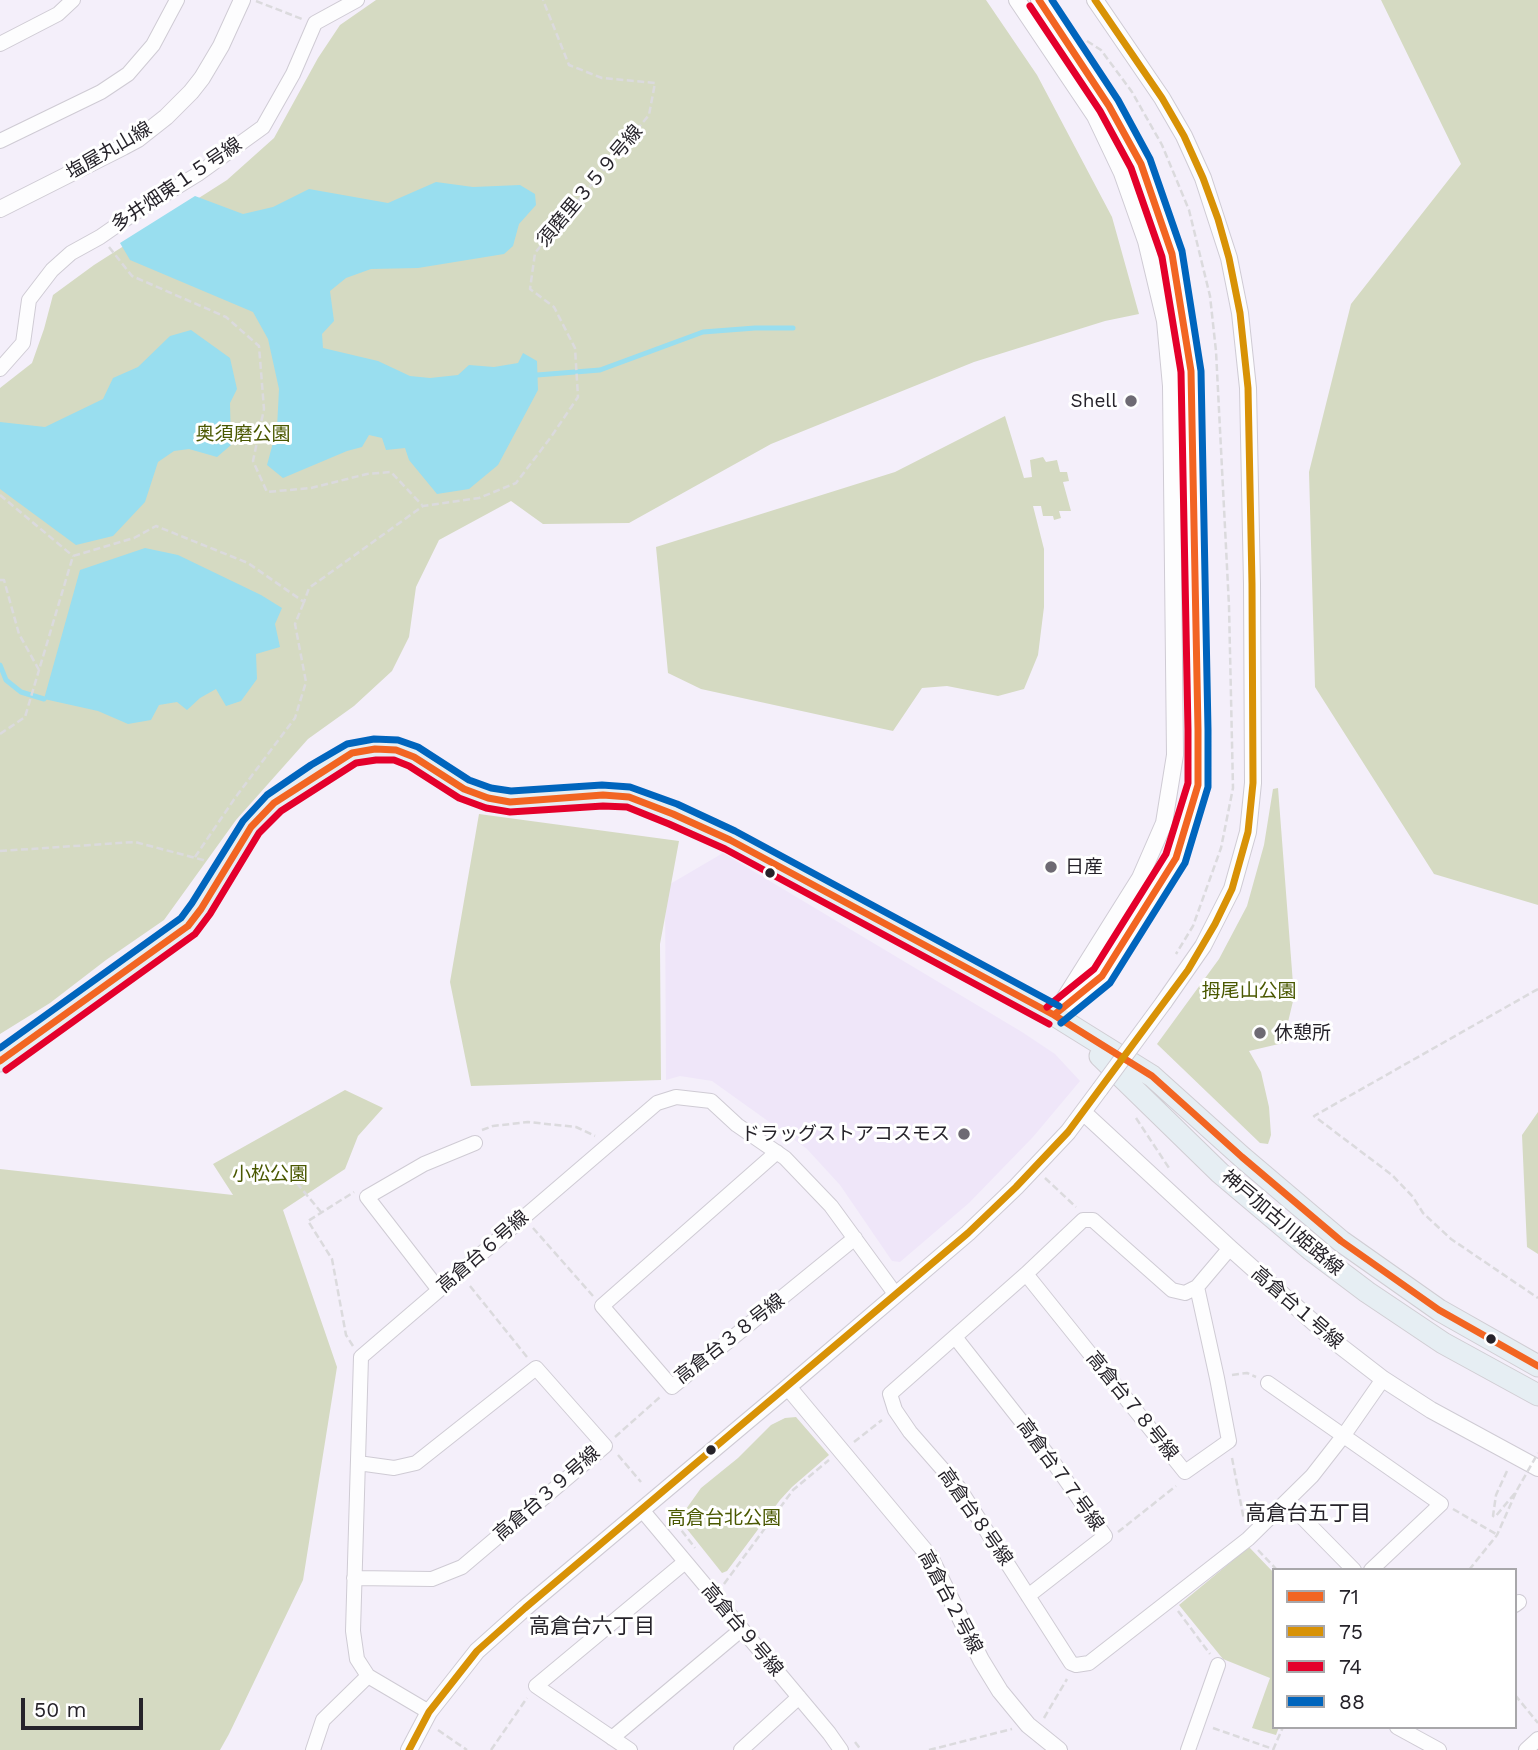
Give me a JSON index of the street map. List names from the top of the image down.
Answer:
{
  "streets": {
    "main road": ["神戸加古川姫路線"],
    "street": [
      "塩屋丸山線",
      "多井畑東１５号線",
      "高倉台６号線",
      "高倉台１号線",
      "高倉台３８号線",
      "高倉台７８号線",
      "高倉台７７号線",
      "高倉台３９号線",
      "高倉台８号線",
      "高倉台２号線",
      "高倉台９号線"
    ],
    "path": ["須磨里３５９号線"]
  },
  "crossings": [
    ["高倉台６号線", "高倉台３８号線"],
    ["高倉台７７号線", "高倉台８号線"]
  ],
  "districts": ["高倉台五丁目", "高倉台六丁目"],
  "parks": [
    "奥須磨公園",
    "拇尾山公園",
    "小松公園",
    "高倉台北公園"
  ],
  "places": [
    "Shell",
    "日産",
    "休憩所",
    "ドラッグストアコスモス"
  ],
  "lines": [
    "transit line 71",
    "transit line 75",
    "transit line 88",
    "transit line 74"
  ],
  "legend": [
    "71",
    "75",
    "74",
    "88"
  ],
  "scale_bar": "50 m"
}
